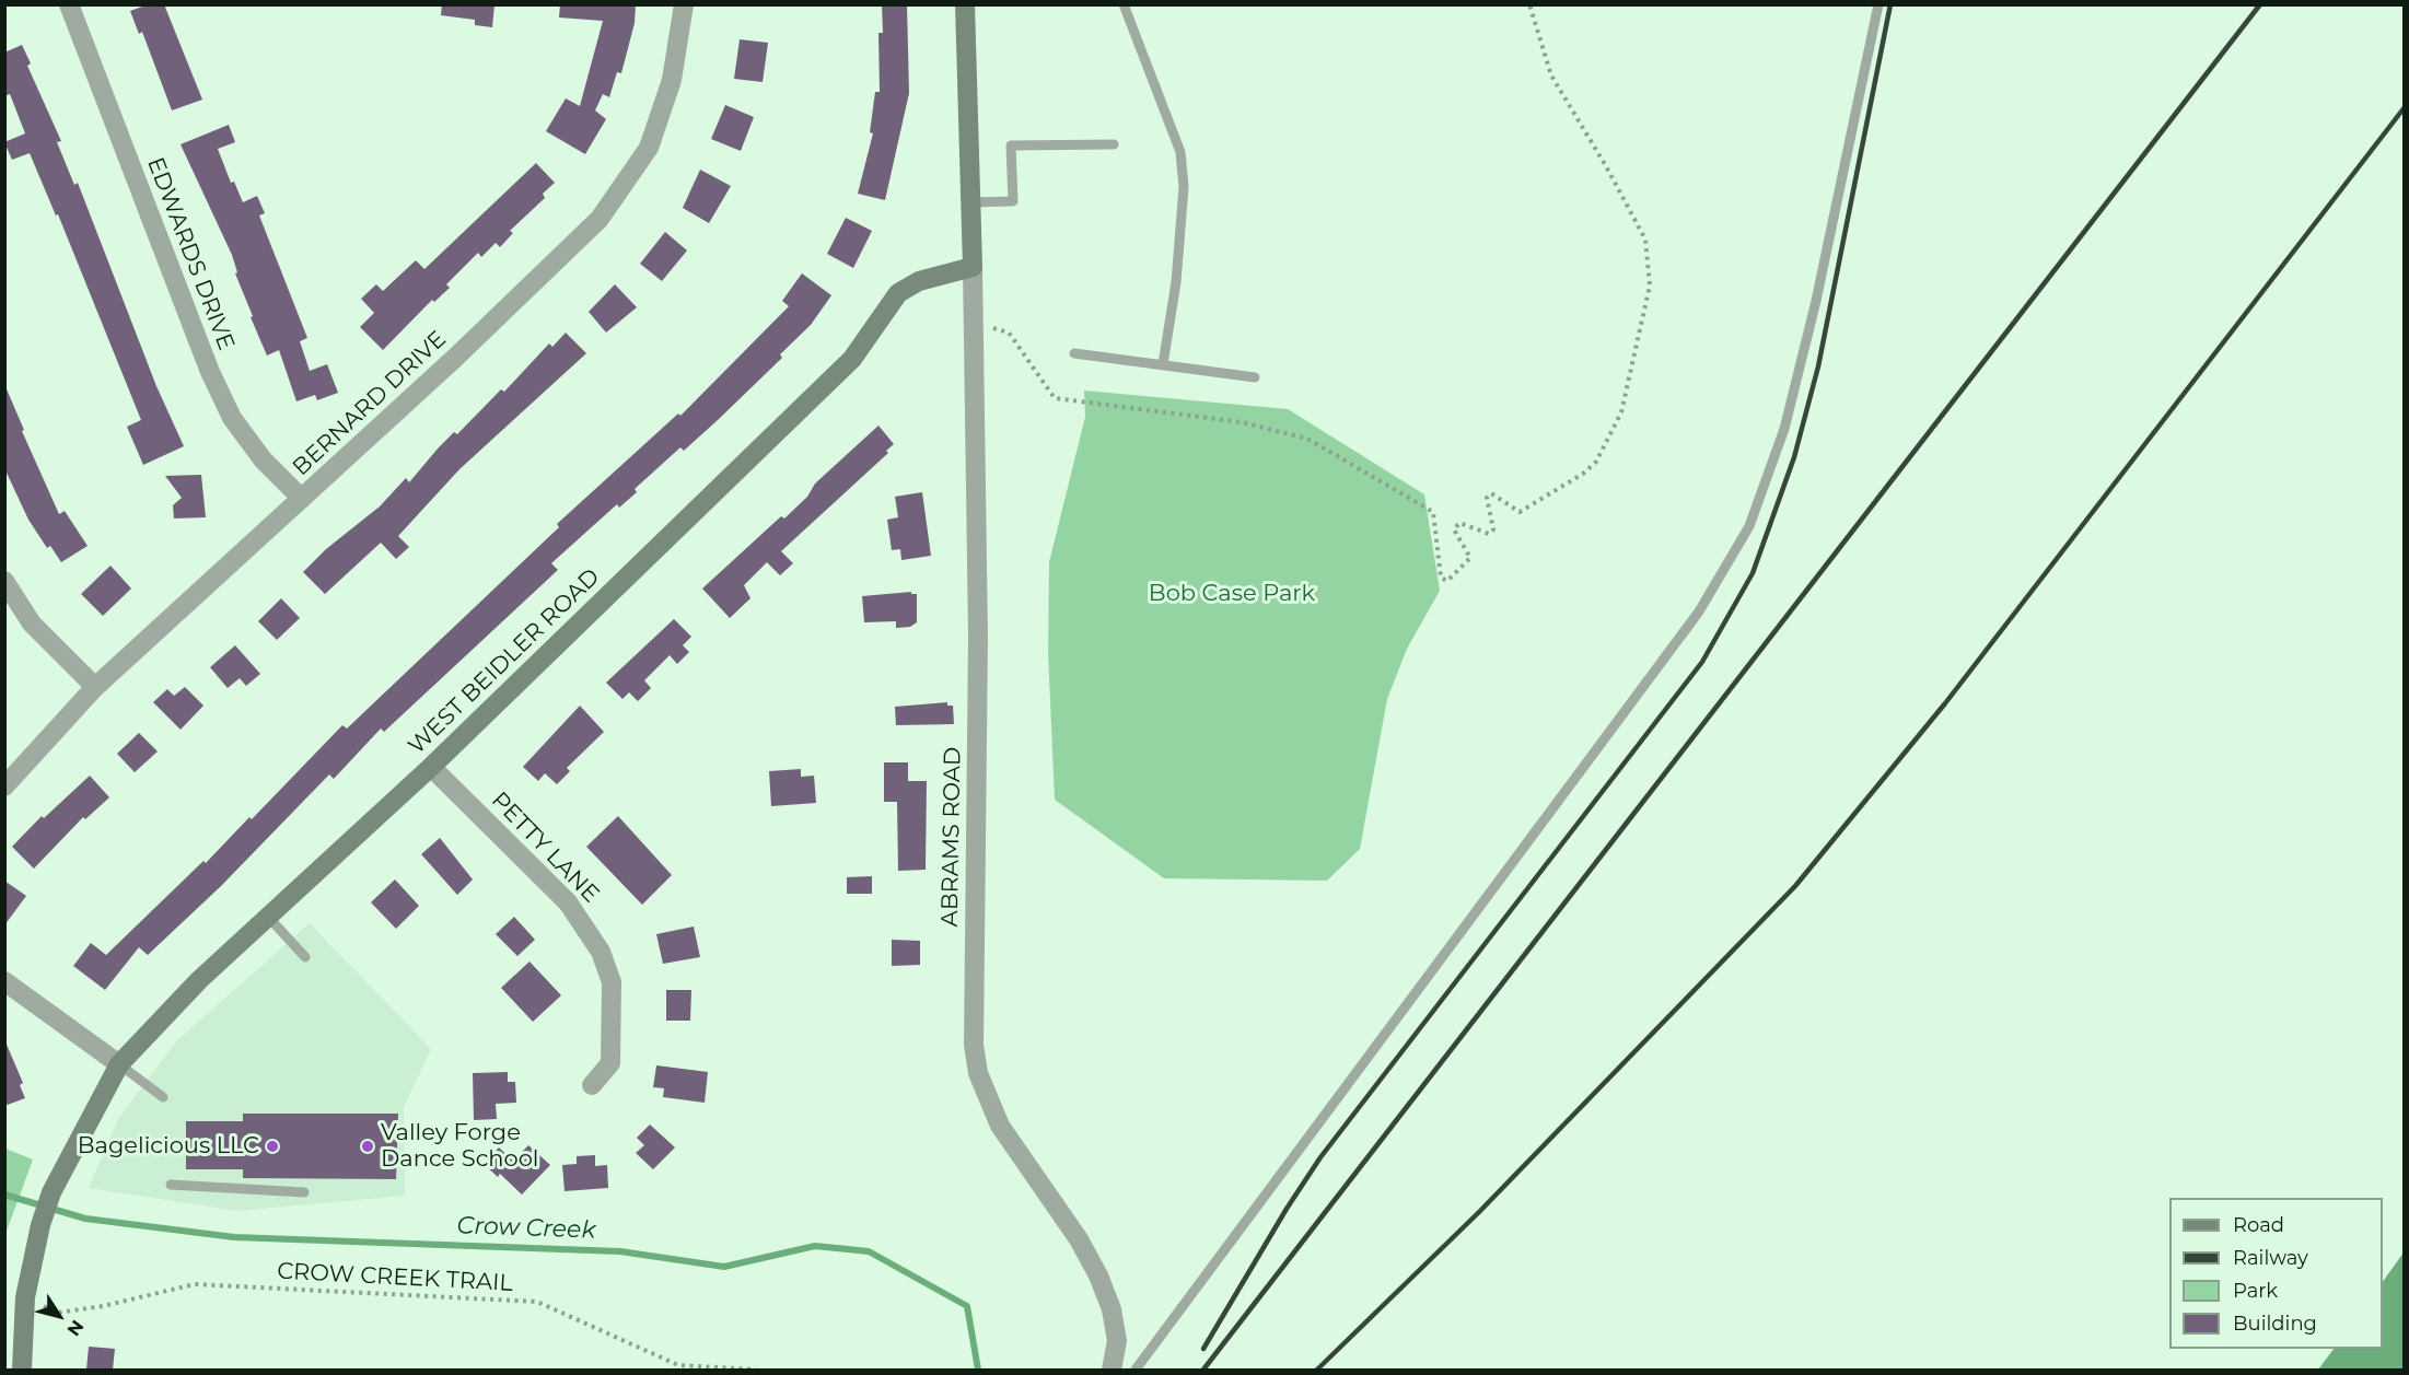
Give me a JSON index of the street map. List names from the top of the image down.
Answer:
{
  "streets": {
    "street": [
      "EDWARDS DRIVE",
      "BERNARD DRIVE",
      "WEST BEIDLER ROAD",
      "ABRAMS ROAD",
      "PETTY LANE"
    ],
    "path": ["CROW CREEK TRAIL"]
  },
  "crossings": [
    ["EDWARDS DRIVE", "BERNARD DRIVE"],
    ["WEST BEIDLER ROAD", "ABRAMS ROAD"],
    ["WEST BEIDLER ROAD", "PETTY LANE"],
    ["WEST BEIDLER ROAD", "CROW CREEK TRAIL"]
  ],
  "water": ["Crow Creek"],
  "parks": ["Bob Case Park"],
  "places": ["Bagelicious LLC", "Valley Forge Dance School"],
  "legend": [
    "Road",
    "Railway",
    "Park",
    "Building"
  ],
  "north": "bottom right"
}
